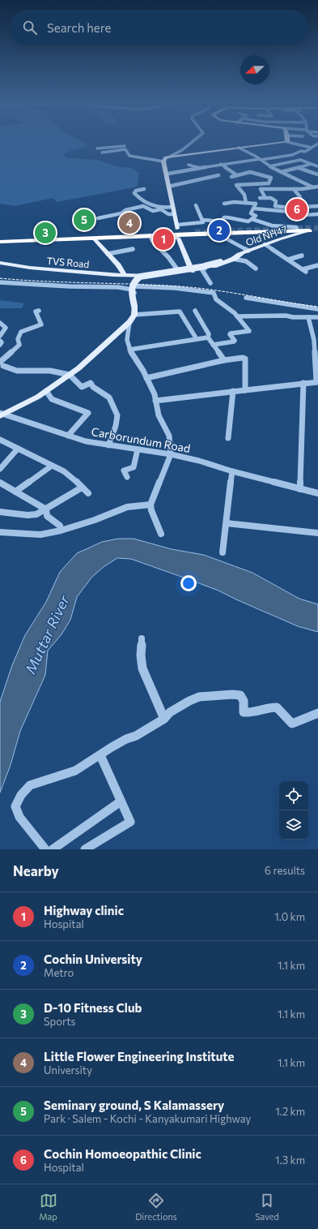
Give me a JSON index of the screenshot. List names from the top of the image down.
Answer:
{
  "streets": {
    "main road": ["Old NH47", "TVS Road"],
    "street": ["Carborundum Road"]
  },
  "water": ["Muttar River"],
  "north": "left",
  "page": {
    "search": "Search here",
    "pins": [
      "6",
      "5",
      "4",
      "2",
      "3",
      "1"
    ],
    "heading": ["Nearby", "6 results"],
    "list": [
      {
        "mark": "1",
        "name": "Highway clinic",
        "note": "Hospital",
        "value": "1.0 km"
      },
      {
        "mark": "2",
        "name": "Cochin University",
        "note": "Metro",
        "value": "1.1 km"
      },
      {
        "mark": "3",
        "name": "D-10 Fitness Club",
        "note": "Sports",
        "value": "1.1 km"
      },
      {
        "mark": "4",
        "name": "Little Flower Engineering Institute",
        "note": "University",
        "value": "1.1 km"
      },
      {
        "mark": "5",
        "name": "Seminary ground, S Kalamassery",
        "note": "Park · Salem - Kochi - Kanyakumari Highway",
        "value": "1.2 km"
      },
      {
        "mark": "6",
        "name": "Cochin Homoeopathic Clinic",
        "note": "Hospital",
        "value": "1.3 km"
      }
    ],
    "nav": ["Map", "Directions", "Saved"]
  }
}
